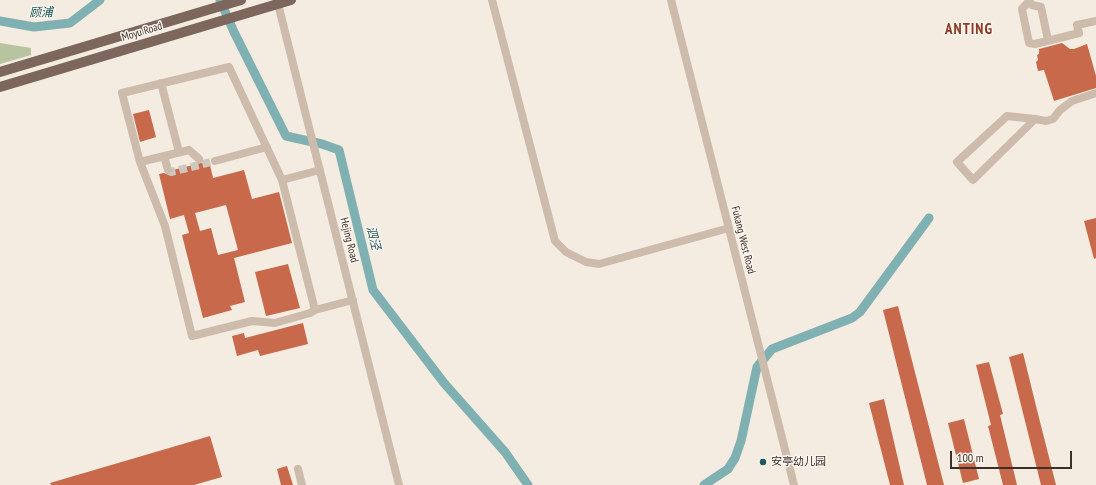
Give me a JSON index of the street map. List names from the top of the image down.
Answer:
{
  "streets": {
    "main road": ["Moyu Road"],
    "street": ["Hejing Road", "Fukang West Road"]
  },
  "crossings": [
    ["Moyu Road", "Hejing Road"]
  ],
  "districts": ["ANTING"],
  "water": ["顾浦", "泗泾"],
  "places": ["安亭幼儿园"],
  "scale_bar": "100 m"
}
